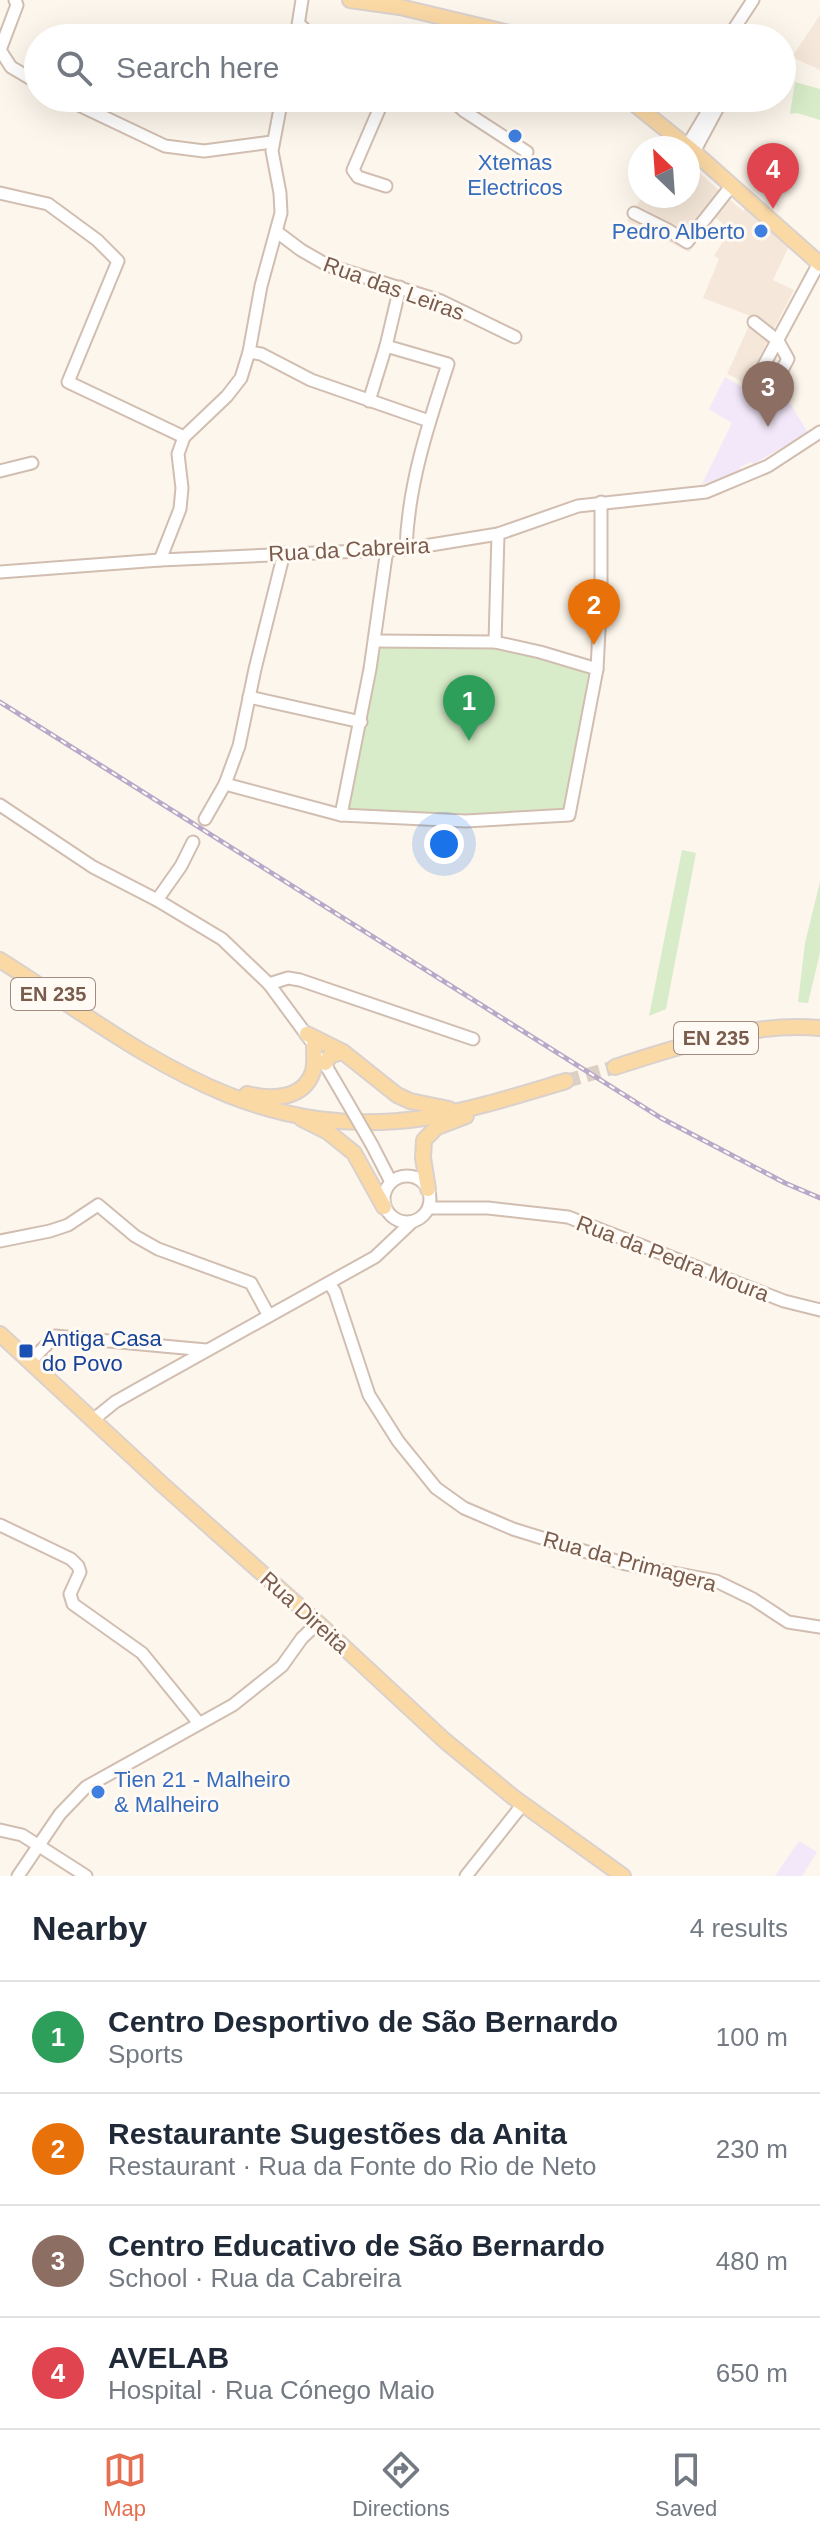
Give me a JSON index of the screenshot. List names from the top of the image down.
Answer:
{
  "streets": {
    "main road": ["EN 235", "Rua Direita"],
    "street": [
      "Rua das Leiras",
      "Rua da Cabreira",
      "Rua da Pedra Moura",
      "Rua da Primagera"
    ]
  },
  "places": {
    "other": ["Xtemas Electricos", "Pedro Alberto", "Tien 21 - Malheiro & Malheiro"],
    "transit": ["Antiga Casa do Povo"]
  },
  "north": "top left",
  "page": {
    "search": "Search here",
    "pins": [
      "4",
      "3",
      "2",
      "1"
    ],
    "heading": ["Nearby", "4 results"],
    "list": [
      {
        "mark": "1",
        "name": "Centro Desportivo de São Bernardo",
        "note": "Sports",
        "value": "100 m"
      },
      {
        "mark": "2",
        "name": "Restaurante Sugestões da Anita",
        "note": "Restaurant · Rua da Fonte do Rio de Neto",
        "value": "230 m"
      },
      {
        "mark": "3",
        "name": "Centro Educativo de São Bernardo",
        "note": "School · Rua da Cabreira",
        "value": "480 m"
      },
      {
        "mark": "4",
        "name": "AVELAB",
        "note": "Hospital · Rua Cónego Maio",
        "value": "650 m"
      }
    ],
    "nav": ["Map", "Directions", "Saved"]
  }
}
